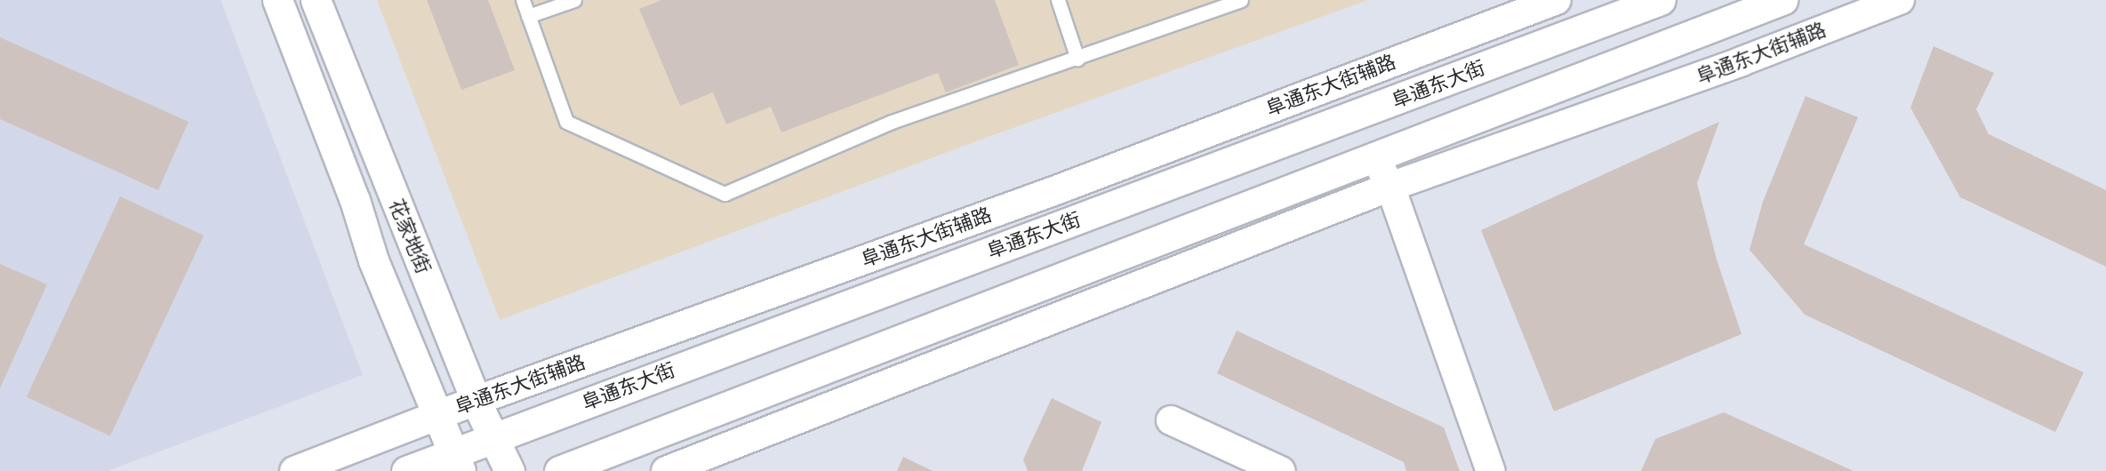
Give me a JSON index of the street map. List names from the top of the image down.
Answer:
{
  "streets": {
    "main road": ["阜通东大街", "花家地街"],
    "street": ["阜通东大街辅路"]
  },
  "crossings": [
    ["阜通东大街辅路", "花家地街"],
    ["阜通东大街", "花家地街"]
  ]
}
